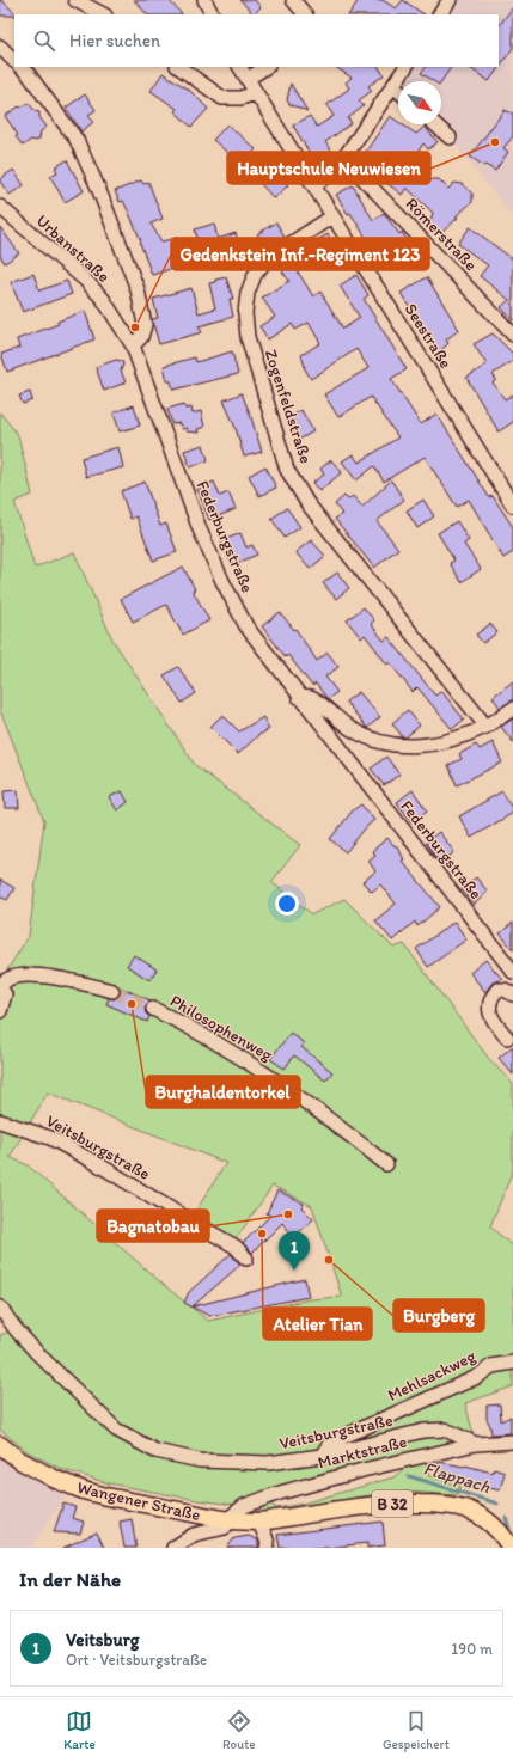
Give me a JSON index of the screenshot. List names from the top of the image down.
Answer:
{
  "streets": {
    "main road": ["Wangener Straße", "B 32"],
    "street": [
      "Römerstraße",
      "Urbanstraße",
      "Seestraße",
      "Zogenfeldstraße",
      "Federburgstraße",
      "Philosophenweg",
      "Veitsburgstraße",
      "Mehlsackweg",
      "Marktstraße"
    ]
  },
  "crossings": [
    ["Urbanstraße", "Federburgstraße"],
    ["Seestraße", "Zogenfeldstraße"],
    ["Veitsburgstraße", "Mehlsackweg"],
    ["Veitsburgstraße", "Marktstraße"],
    ["Marktstraße", "Wangener Straße"],
    ["Marktstraße", "B 32"],
    ["Wangener Straße", "B 32"]
  ],
  "water": ["Flappach"],
  "places": [
    "Hauptschule Neuwiesen",
    "Gedenkstein Inf.-Regiment 123",
    "Burghaldentorkel",
    "Bagnatobau",
    "Atelier Tian",
    "Burgberg"
  ],
  "north": "bottom right",
  "page": {
    "search": "Hier suchen",
    "pins": "1",
    "heading": "In der Nähe",
    "list": [
      {
        "mark": "1",
        "name": "Veitsburg",
        "note": "Ort · Veitsburgstraße",
        "value": "190 m"
      }
    ],
    "nav": ["Karte", "Route", "Gespeichert"]
  }
}
